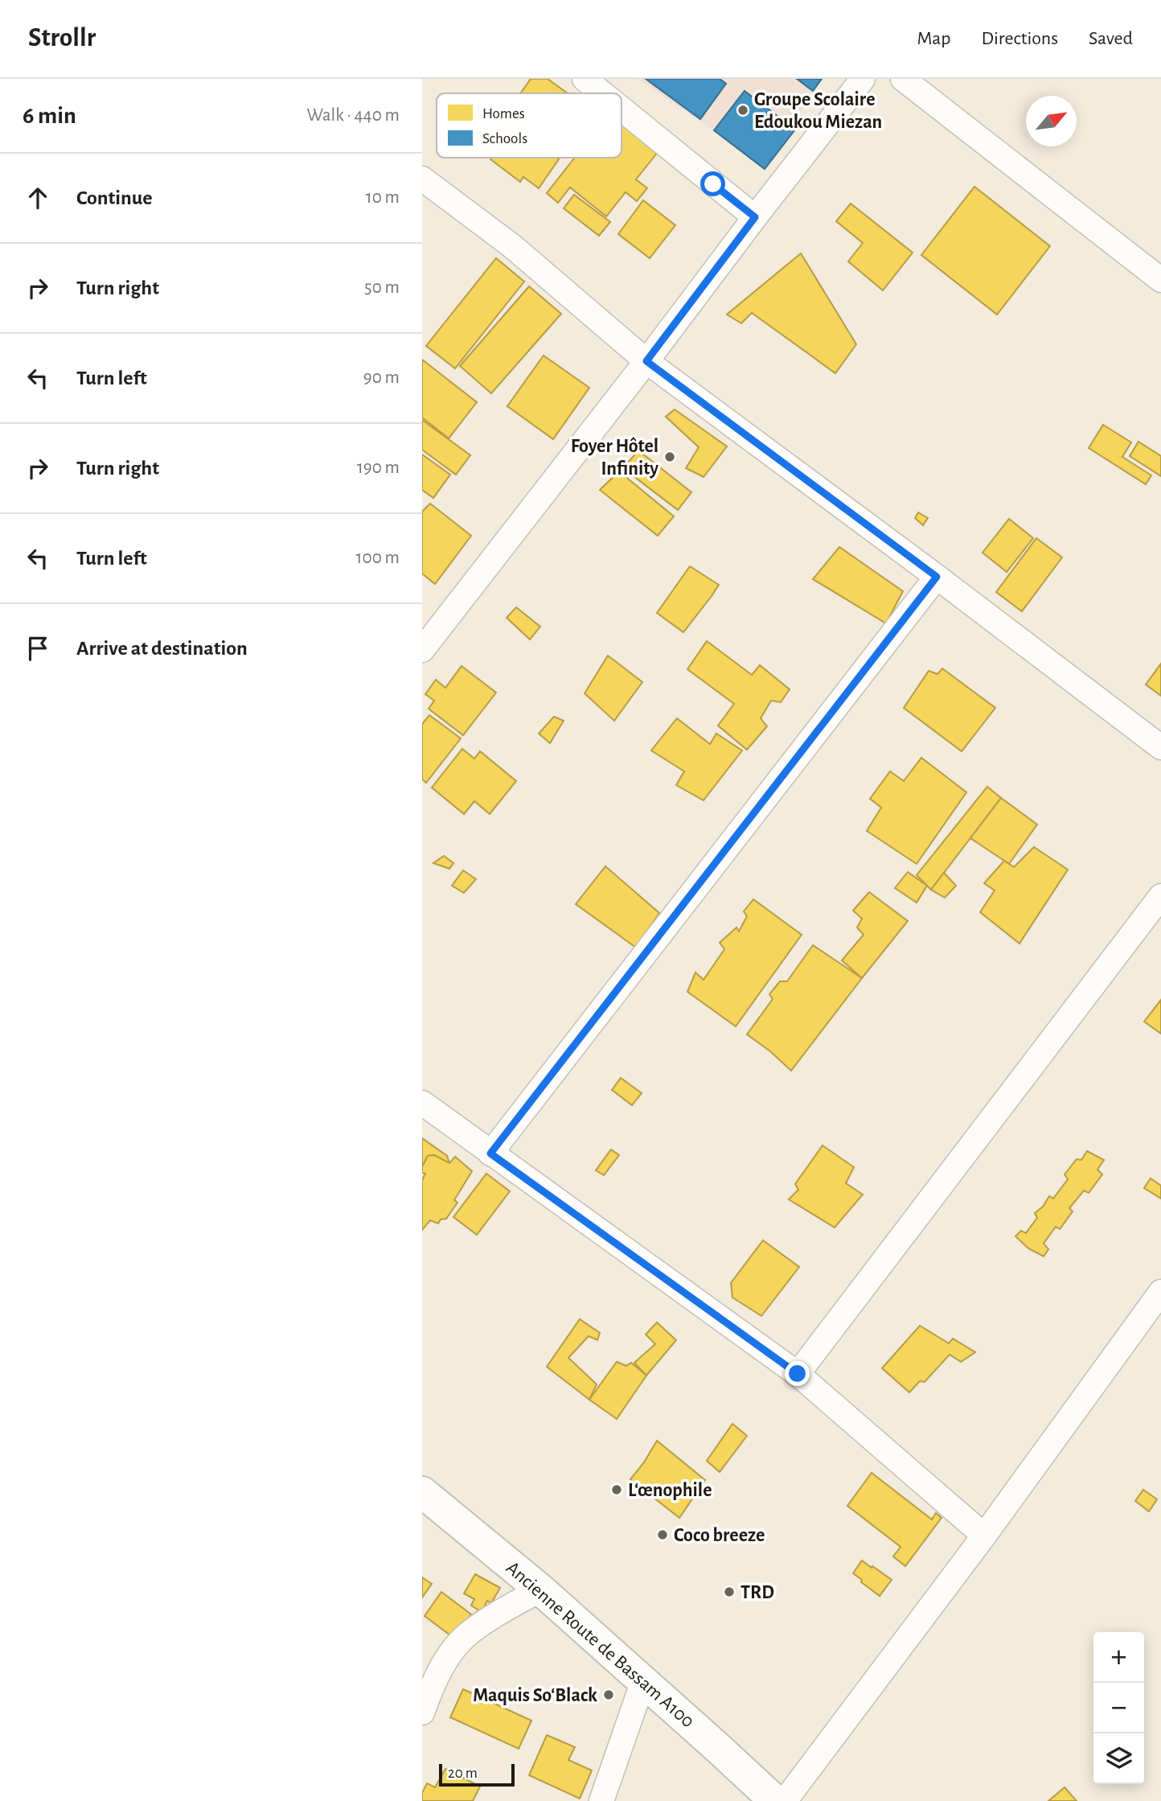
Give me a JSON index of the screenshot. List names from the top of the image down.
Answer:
{
  "streets": {
    "main road": ["Ancienne Route de Bassam A100"]
  },
  "places": [
    "Groupe Scolaire Edoukou Miezan",
    "Foyer Hôtel Infinity",
    "L‘œnophile",
    "Coco breeze",
    "TRD",
    "Maquis So‘Black"
  ],
  "legend": ["Homes", "Schools"],
  "scale_bar": "20 m",
  "north": "top right",
  "page": {
    "header": "Strollr",
    "nav": ["Map", "Directions", "Saved"],
    "heading": ["6 min", "Walk · 440 m"],
    "list": [
      ["Continue", "10 m"],
      ["Turn right", "50 m"],
      ["Turn left", "90 m"],
      ["Turn right", "190 m"],
      ["Turn left", "100 m"],
      "Arrive at destination"
    ],
    "map_buttons": ["+", "−"],
    "scale": "20 m"
  }
}
